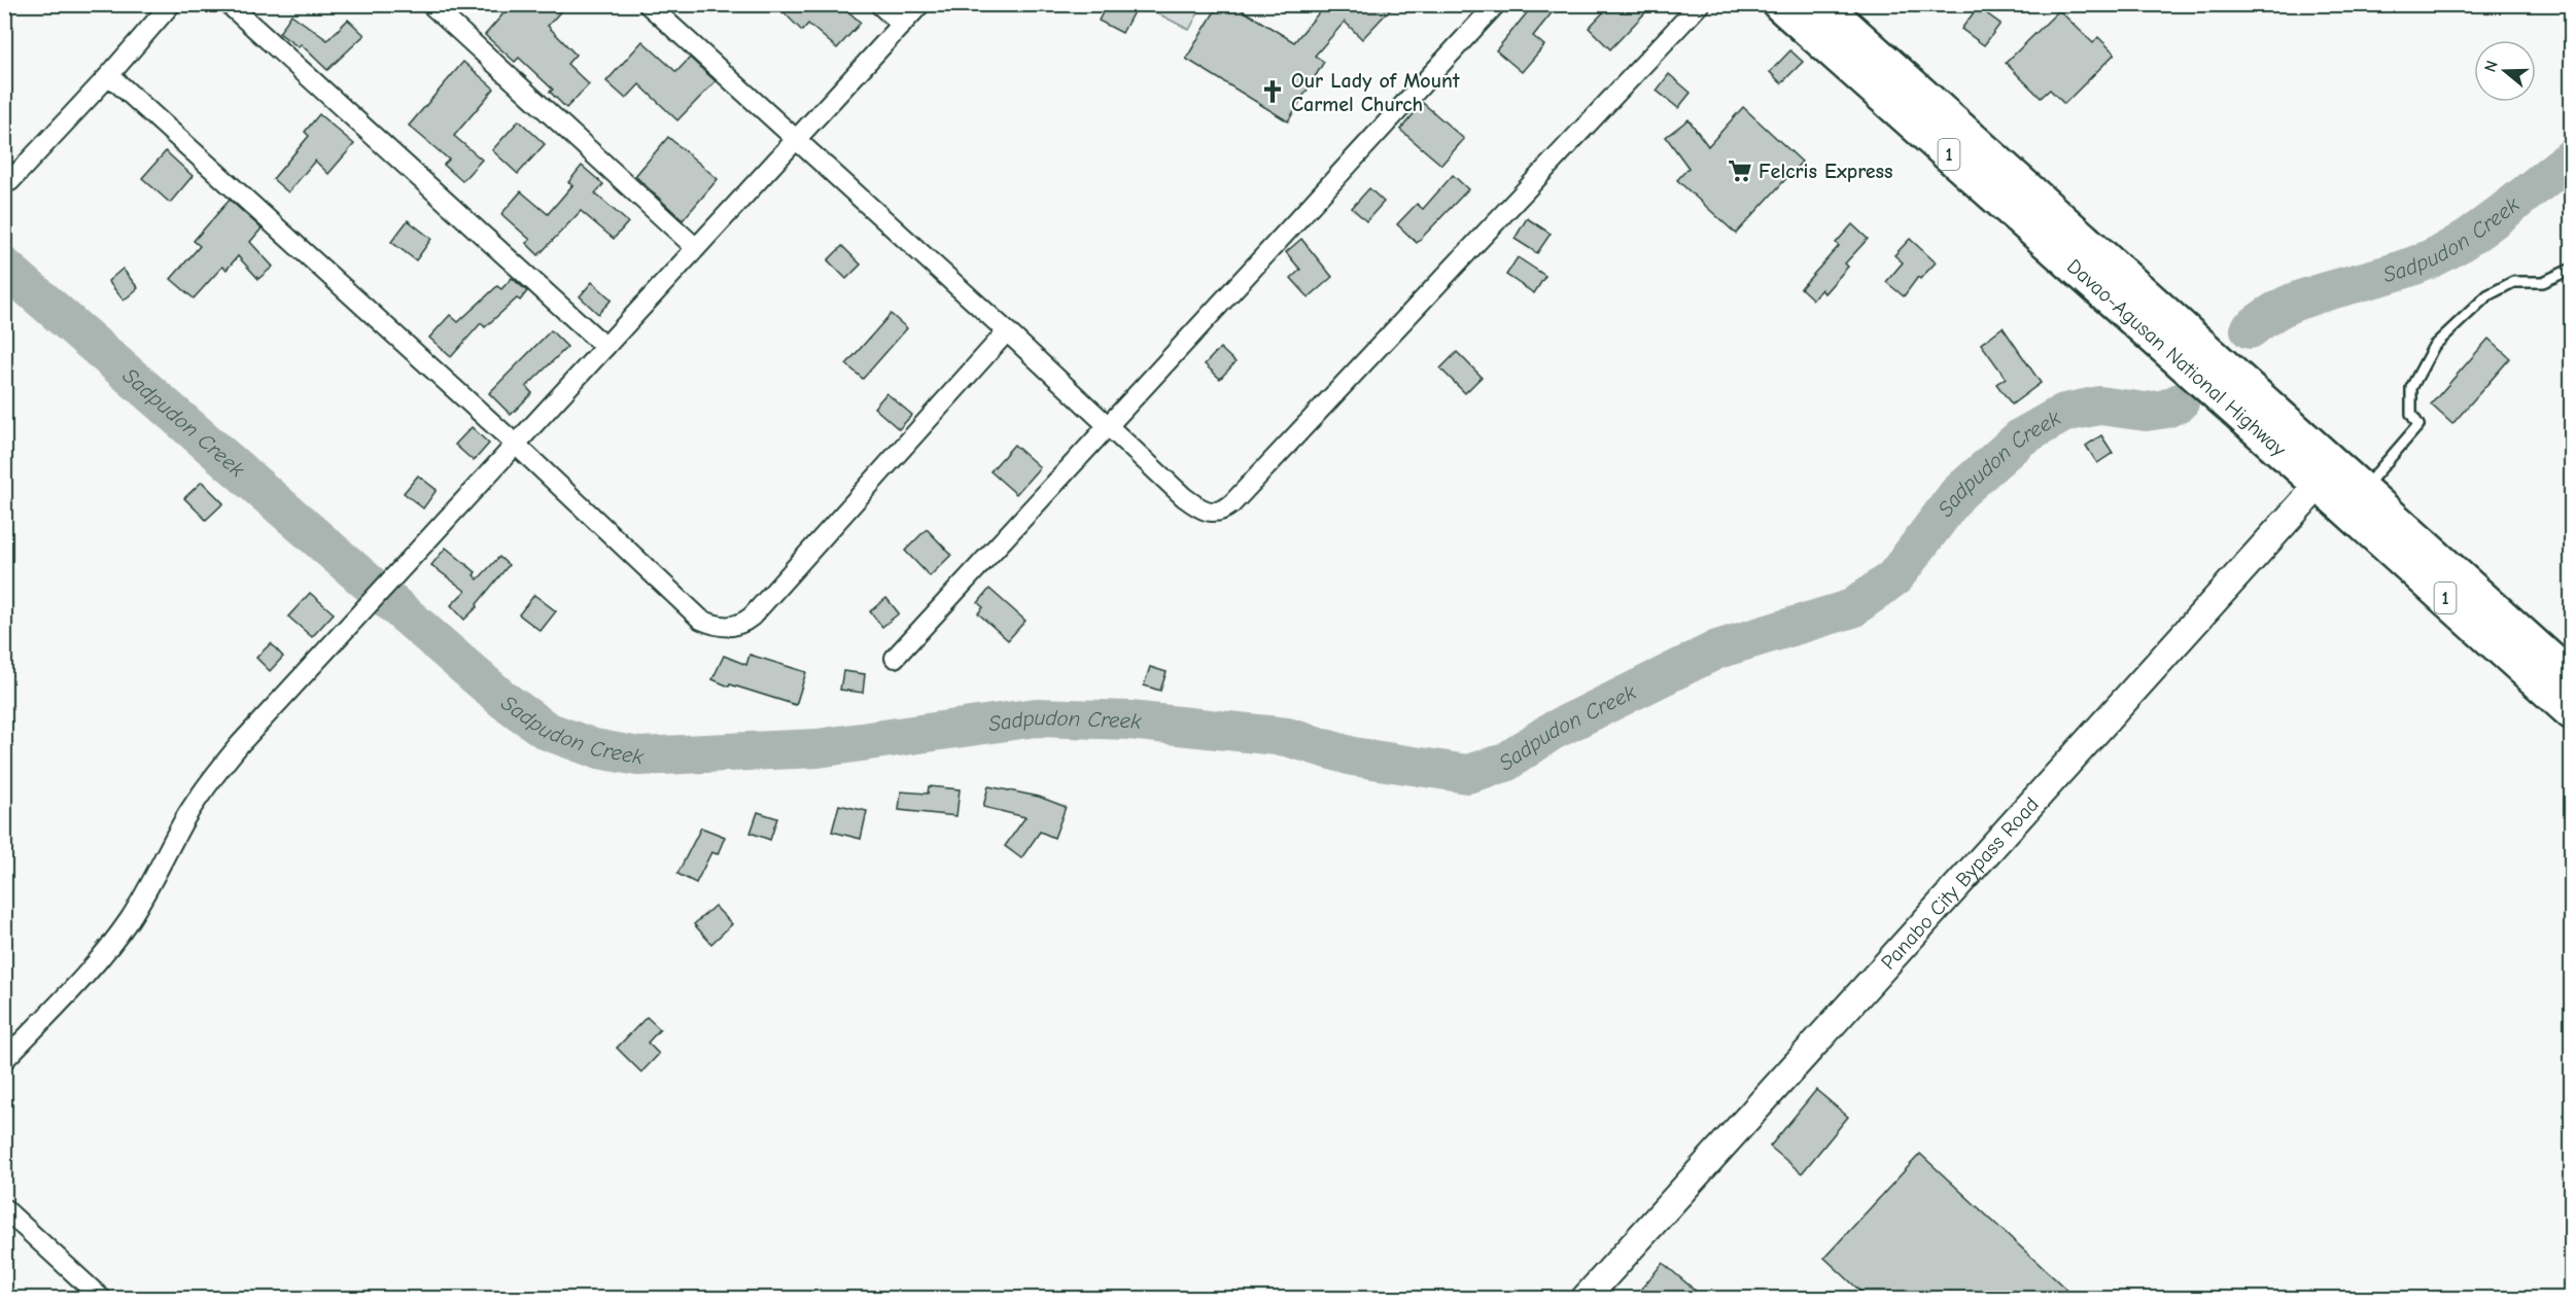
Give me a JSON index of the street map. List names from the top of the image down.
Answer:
{
  "streets": {
    "highway": ["1", "Davao-Agusan National Highway"],
    "main road": ["Panabo City Bypass Road"]
  },
  "crossings": [
    ["Davao-Agusan National Highway", "Panabo City Bypass Road"]
  ],
  "water": ["Sadpudon Creek"],
  "places": {
    "church": ["Our Lady of Mount Carmel Church"],
    "supermarket": ["Felcris Express"]
  },
  "north": "left"
}
